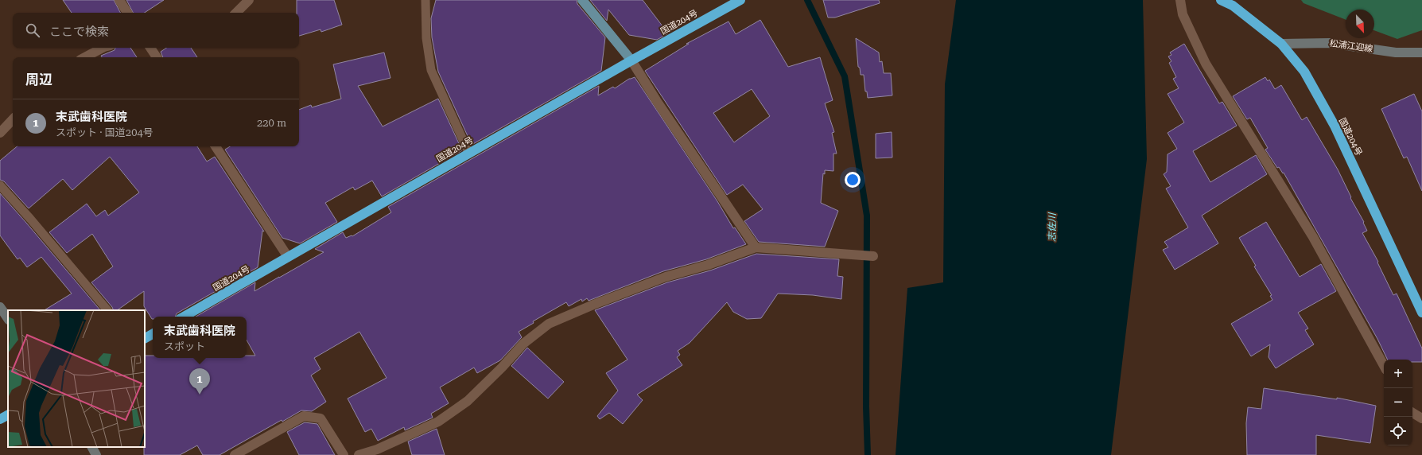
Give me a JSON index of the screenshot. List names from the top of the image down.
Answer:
{
  "streets": {
    "highway": ["国道204号"],
    "main road": ["松浦江迎線"]
  },
  "crossings": [
    ["国道204号", "松浦江迎線"]
  ],
  "water": ["志佐川"],
  "north": "bottom right",
  "page": {
    "search": "ここで検索",
    "heading": "周辺",
    "list": [
      {
        "mark": "1",
        "name": "末武歯科医院",
        "note": "スポット · 国道204号",
        "value": "220 m"
      }
    ],
    "popup": ["末武歯科医院", "スポット"],
    "map_buttons": ["+", "−"],
    "pins": "1"
  }
}
